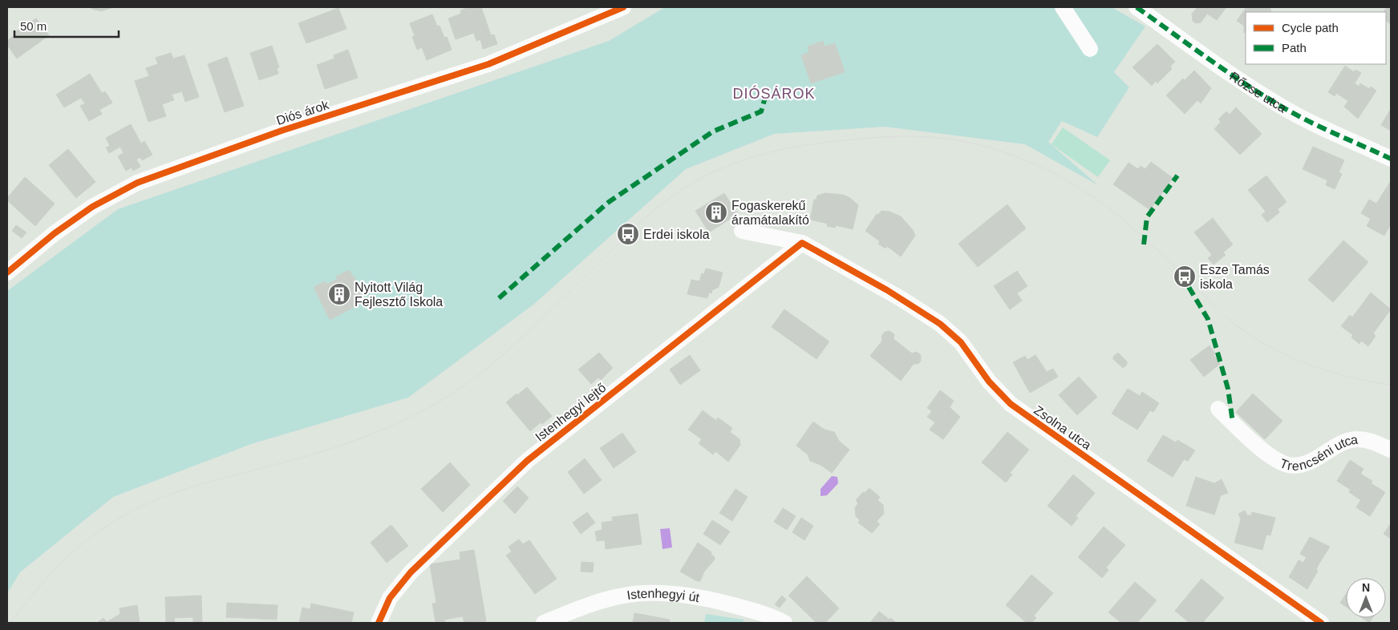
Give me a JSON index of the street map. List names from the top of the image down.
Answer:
{
  "streets": {
    "street": [
      "Rőzse utca",
      "Diós árok",
      "Istenhegyi lejtő",
      "Zsolna utca",
      "Trencséni utca",
      "Istenhegyi út"
    ]
  },
  "crossings": [
    ["Istenhegyi lejtő", "Zsolna utca"]
  ],
  "districts": ["DIÓSÁROK"],
  "places": {
    "building": ["Fogaskerekű áramátalakító", "Nyitott Világ Fejlesztő Iskola"],
    "bus stop": ["Erdei iskola", "Esze Tamás iskola"]
  },
  "legend": ["Cycle path", "Path"],
  "scale_bar": "50 m",
  "north": "top"
}
